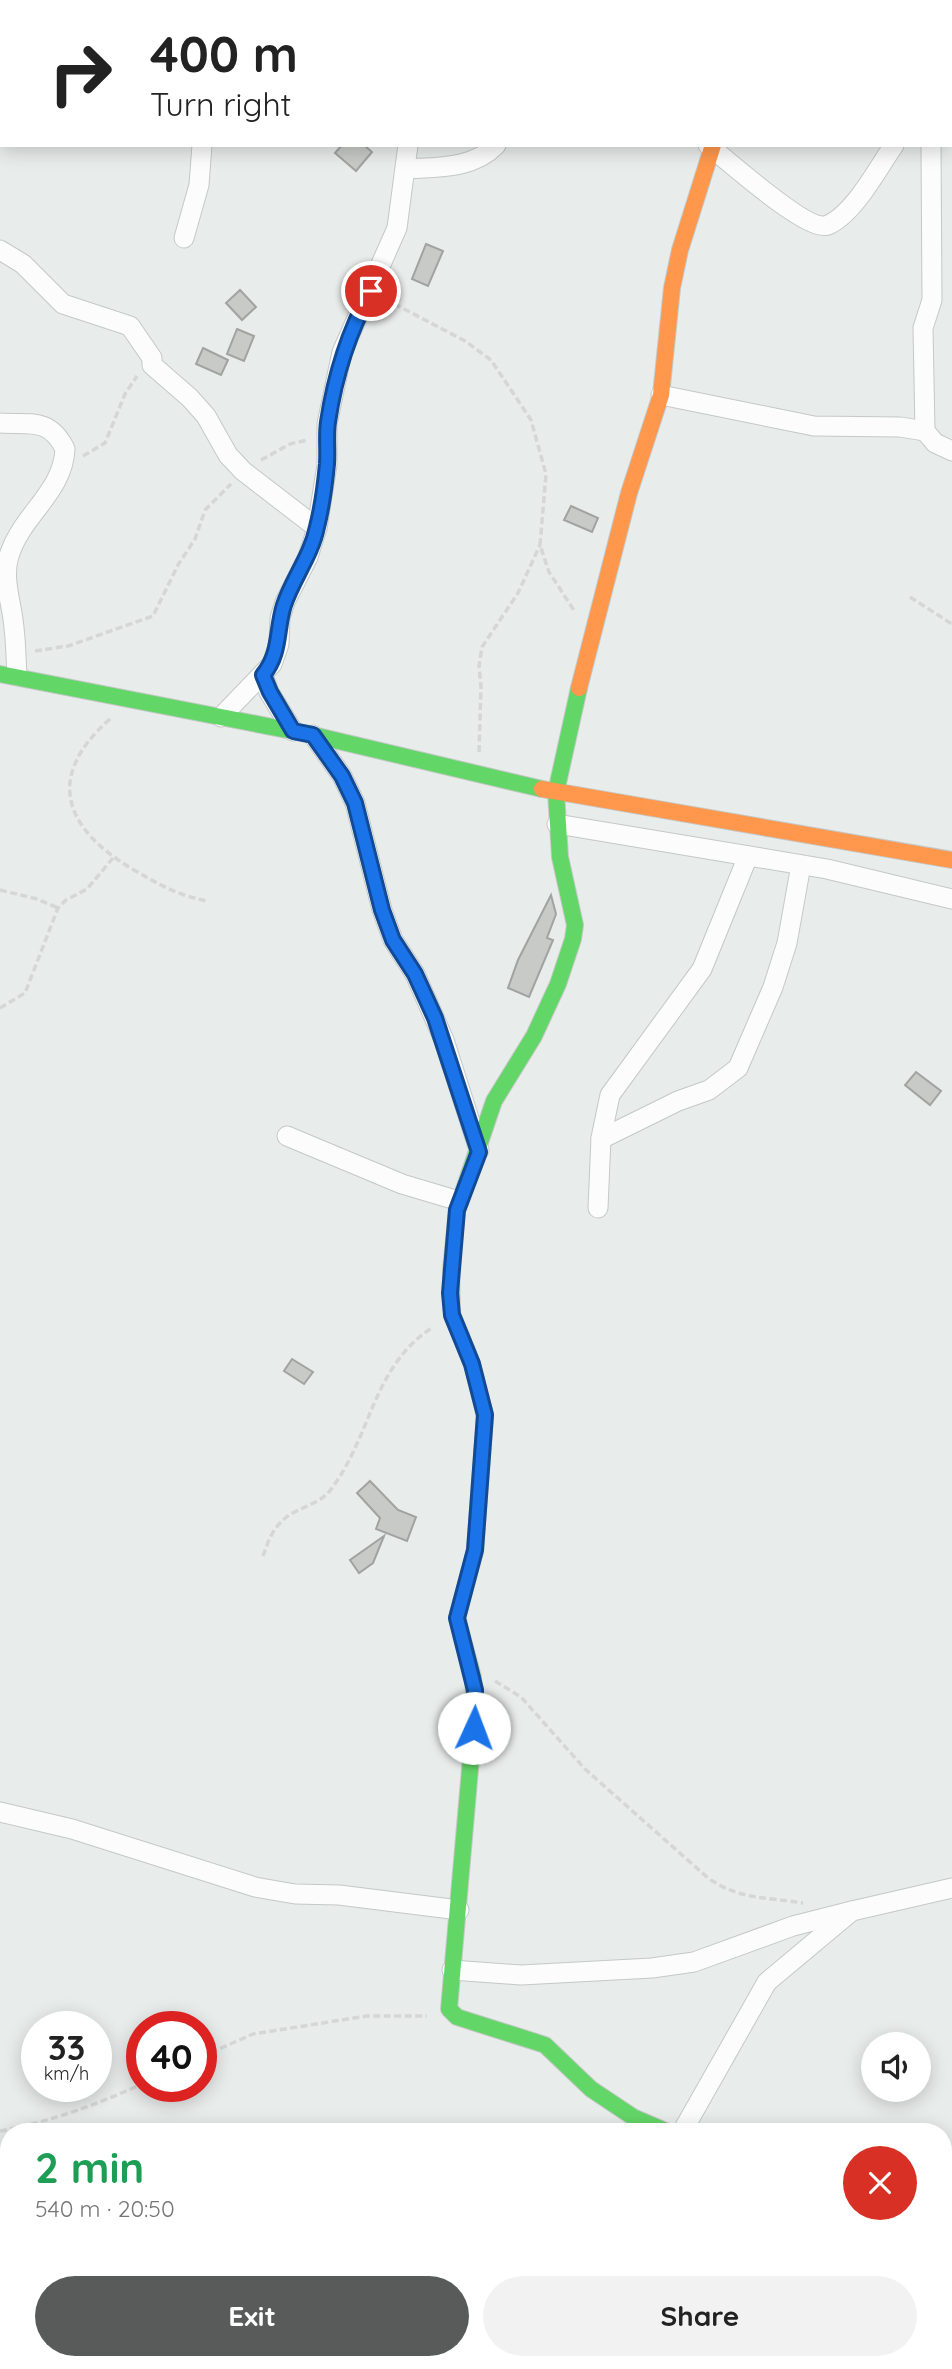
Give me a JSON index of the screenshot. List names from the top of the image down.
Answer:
{
  "page": {
    "turn": ["400 m", "Turn right"],
    "speed": "33 km/h",
    "limit": "40",
    "heading": ["2 min", "540 m · 20:50"],
    "buttons": ["Exit", "Share"]
  }
}
